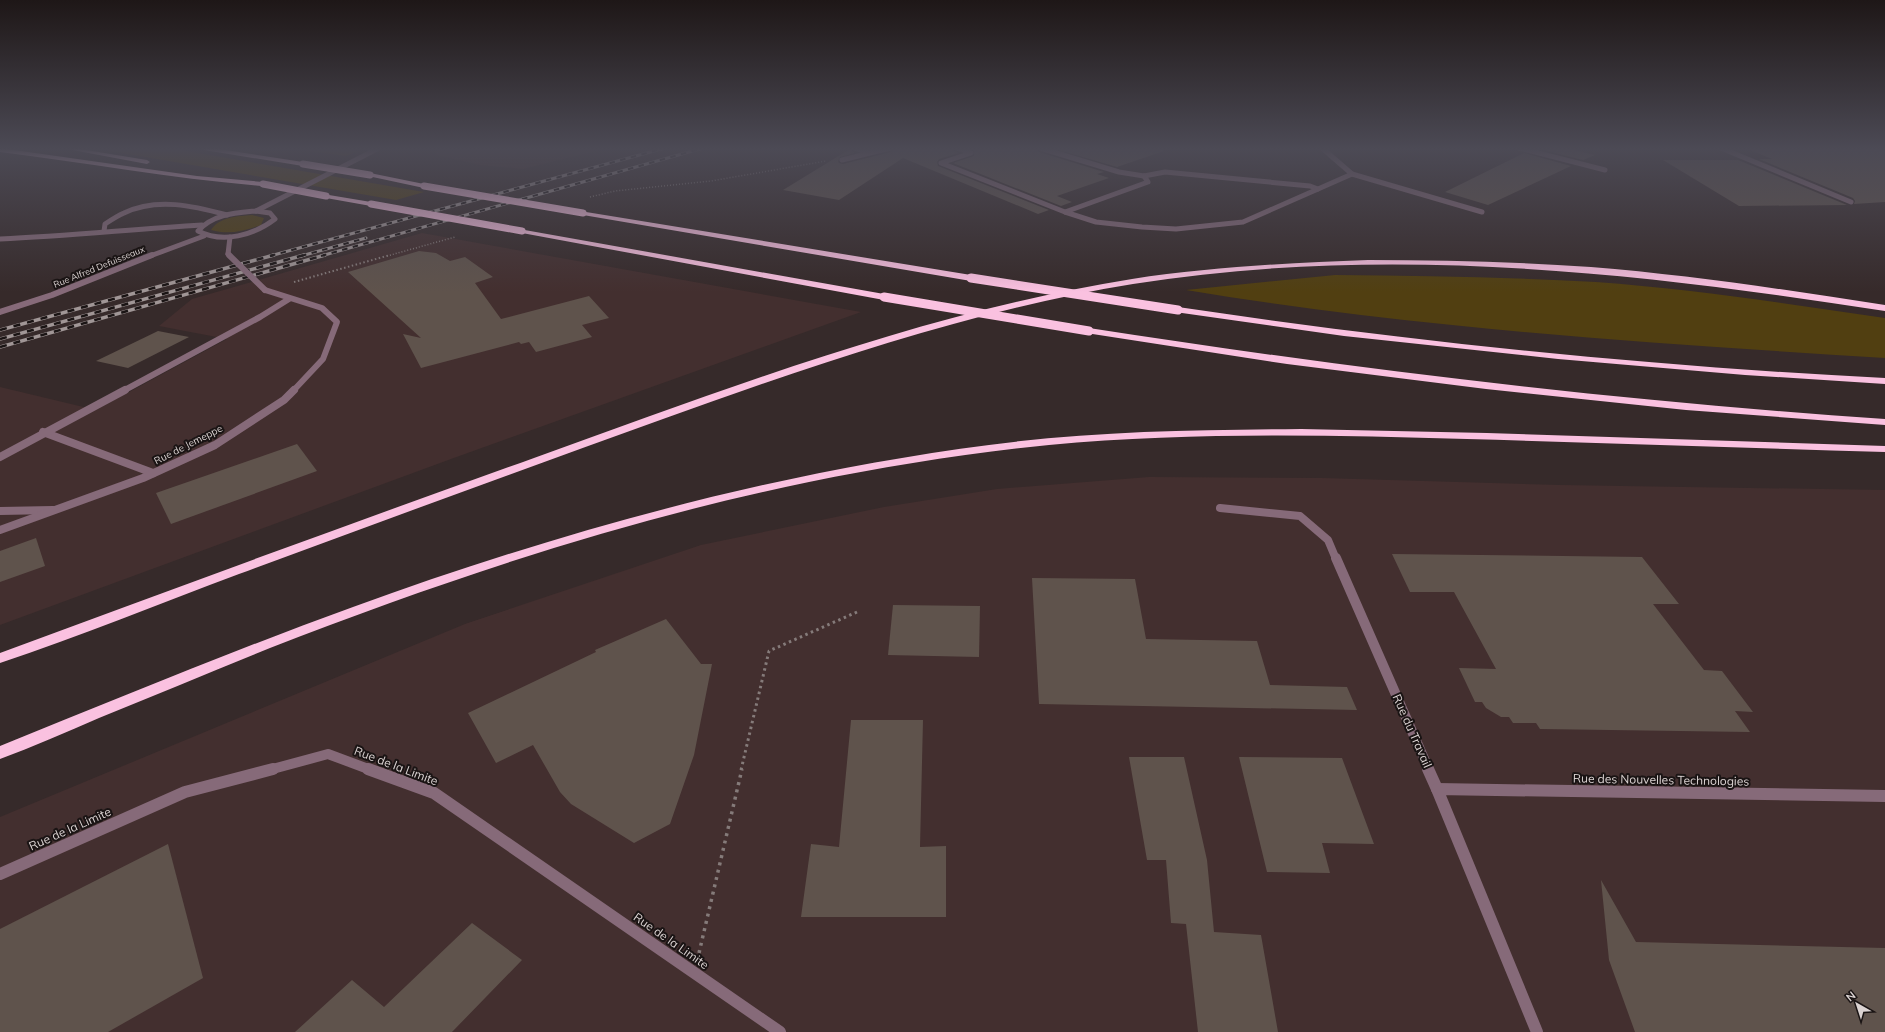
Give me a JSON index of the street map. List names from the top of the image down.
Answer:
{
  "streets": {
    "street": [
      "Rue Alfred Defuisseaux",
      "Rue de Jemeppe",
      "Rue du Travail",
      "Rue de la Limite",
      "Rue des Nouvelles Technologies"
    ]
  },
  "crossings": [
    ["Rue du Travail", "Rue des Nouvelles Technologies"]
  ],
  "north": "top left"
}
